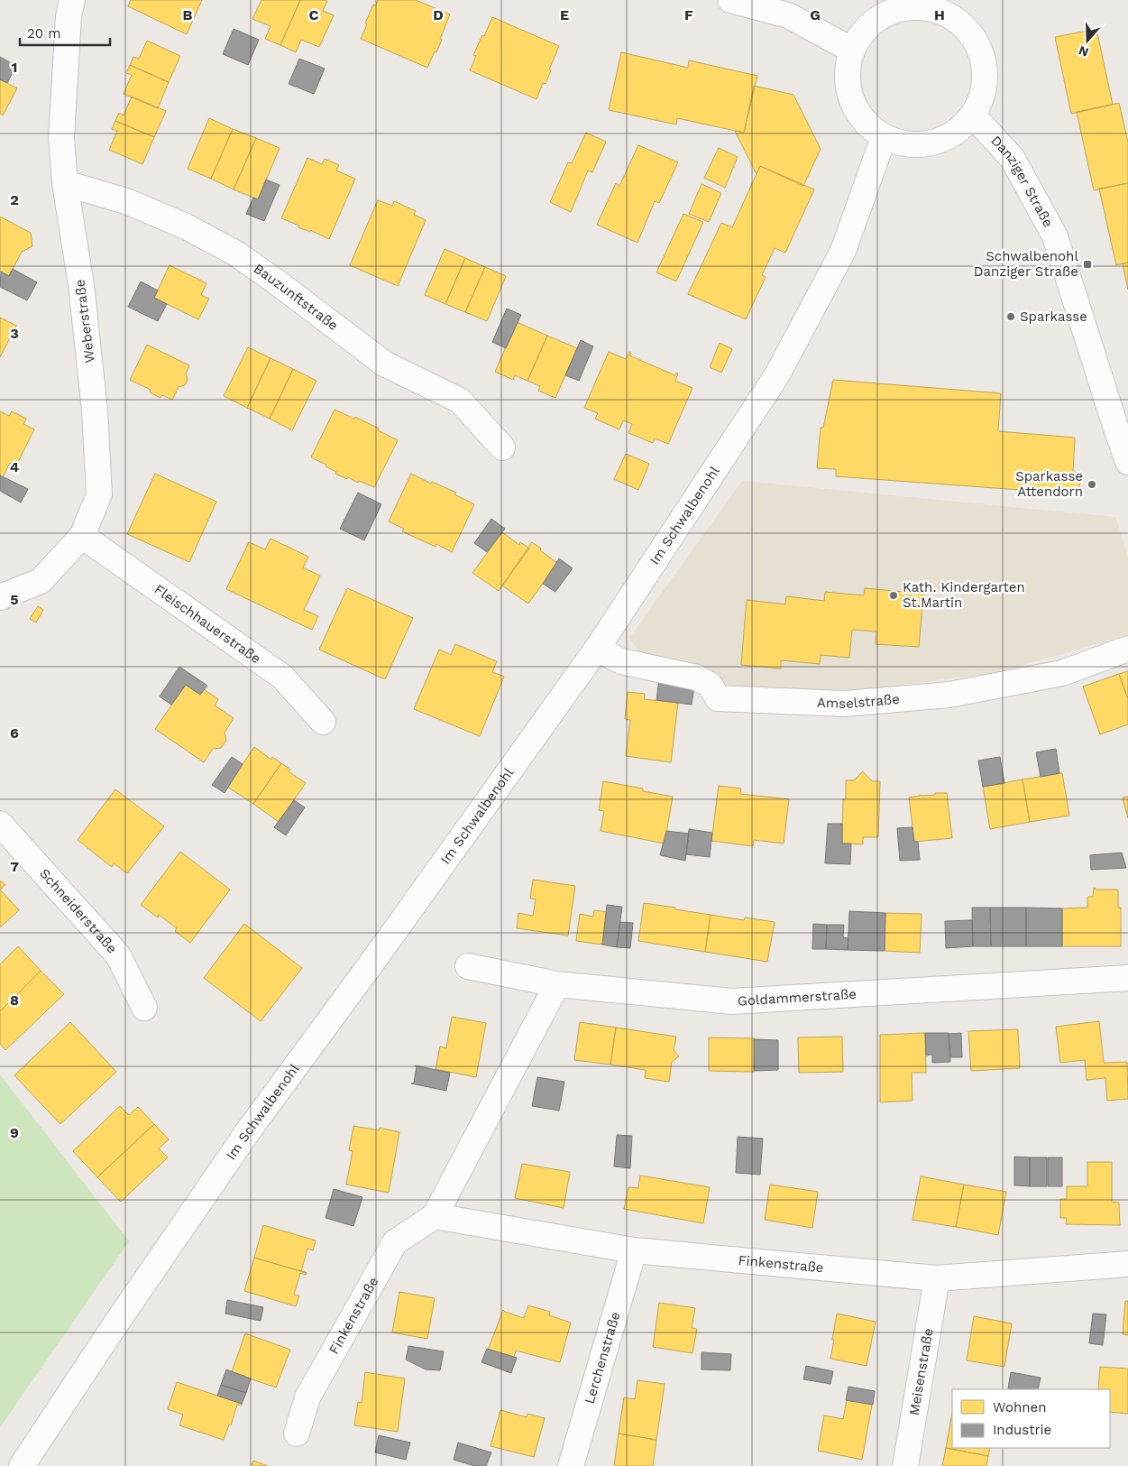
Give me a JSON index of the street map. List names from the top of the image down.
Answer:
{
  "streets": {
    "street": [
      "Danziger Straße",
      "Bauzunftstraße",
      "Weberstraße",
      "Im Schwalbenohl",
      "Fleischhauerstraße",
      "Amselstraße",
      "Schneiderstraße",
      "Goldammerstraße",
      "Finkenstraße",
      "Lerchenstraße",
      "Meisenstraße"
    ]
  },
  "crossings": [
    ["Danziger Straße", "Im Schwalbenohl"],
    ["Bauzunftstraße", "Weberstraße"],
    ["Weberstraße", "Fleischhauerstraße"],
    ["Im Schwalbenohl", "Amselstraße"],
    ["Goldammerstraße", "Finkenstraße"],
    ["Finkenstraße", "Lerchenstraße"],
    ["Finkenstraße", "Meisenstraße"]
  ],
  "places": {
    "transit": ["Schwalbenohl Danziger Straße"],
    "other": ["Sparkasse", "Sparkasse Attendorn", "Kath. Kindergarten St.Martin"]
  },
  "legend": ["Wohnen", "Industrie"],
  "scale_bar": "20 m",
  "north": "bottom",
  "grid": {
    "columns": [
      "B",
      "C",
      "D",
      "E",
      "F",
      "G",
      "H"
    ],
    "rows": [
      "1",
      "2",
      "3",
      "4",
      "5",
      "6",
      "7",
      "8",
      "9"
    ]
  }
}
